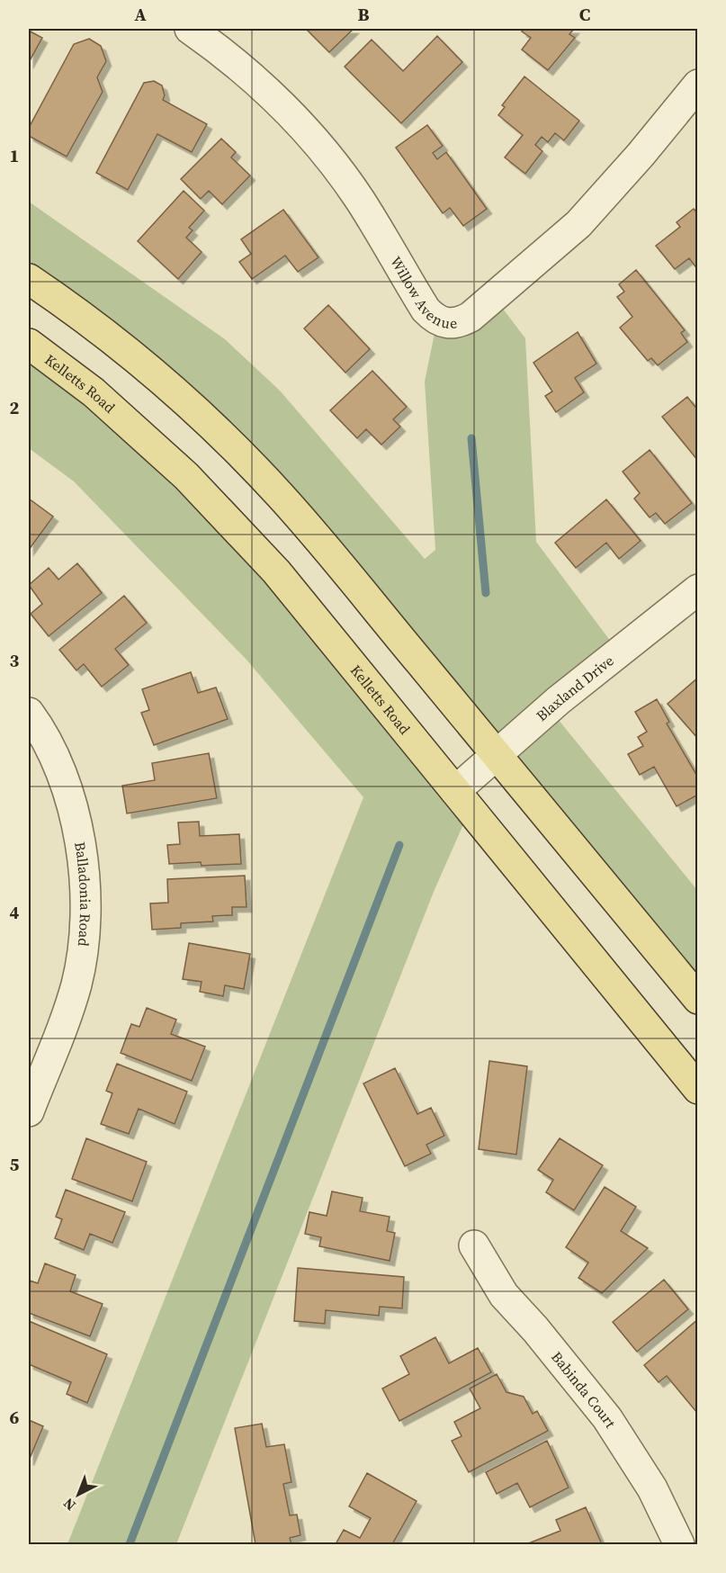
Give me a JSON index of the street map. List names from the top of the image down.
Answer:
{
  "streets": {
    "main road": ["Kelletts Road"],
    "street": [
      "Willow Avenue",
      "Blaxland Drive",
      "Balladonia Road",
      "Babinda Court"
    ]
  },
  "crossings": [
    ["Kelletts Road", "Blaxland Drive"]
  ],
  "north": "bottom left",
  "grid": {
    "columns": ["A", "B", "C"],
    "rows": [
      "1",
      "2",
      "3",
      "4",
      "5",
      "6"
    ]
  }
}
